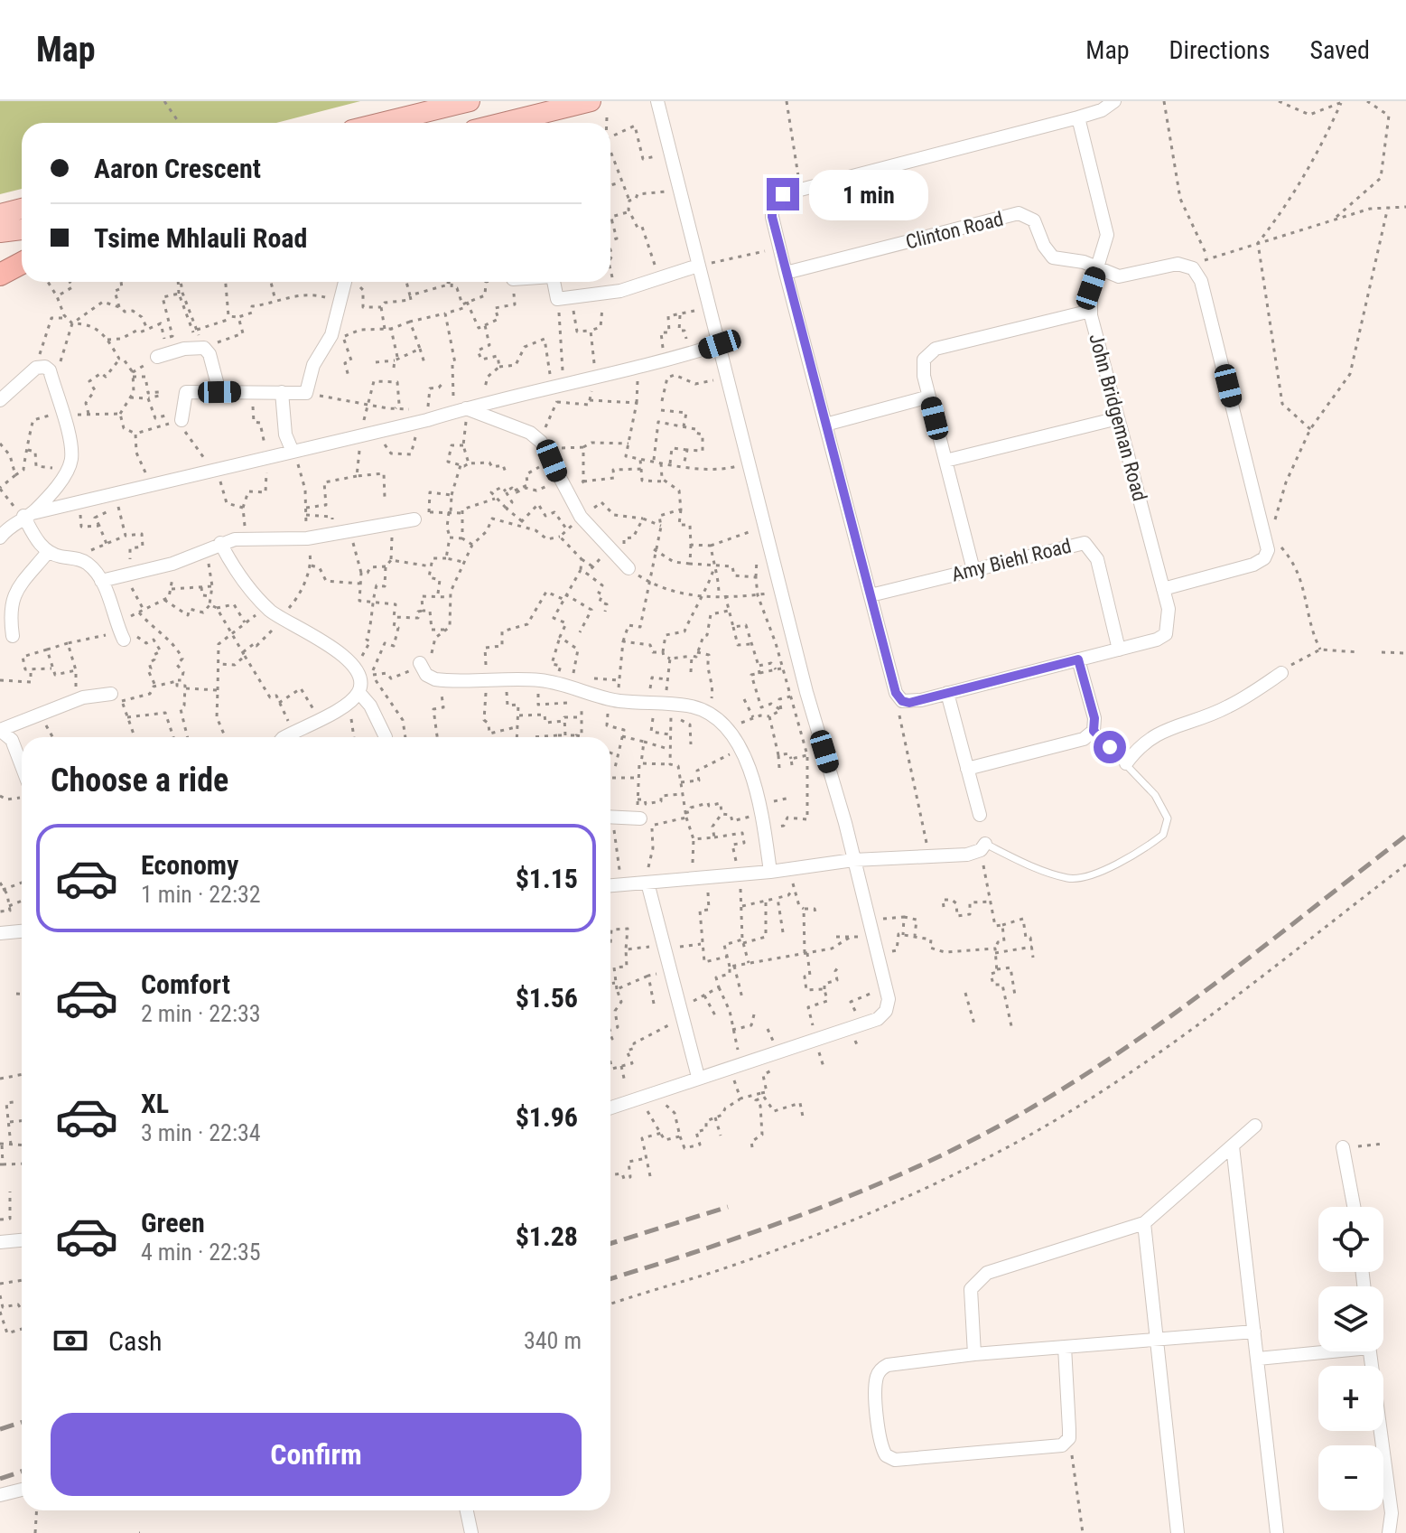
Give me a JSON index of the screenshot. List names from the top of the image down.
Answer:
{
  "streets": {
    "street": ["Clinton Road", "John Bridgeman Road", "Amy Biehl Road"]
  },
  "crossings": [
    ["Clinton Road", "John Bridgeman Road"],
    ["John Bridgeman Road", "Amy Biehl Road"]
  ],
  "page": {
    "header": "Map",
    "nav": ["Map", "Directions", "Saved"],
    "banner": ["Aaron Crescent", "Tsime Mhlauli Road"],
    "bubble": "1 min",
    "heading": "Choose a ride",
    "list": [
      {
        "name": "Economy",
        "note": "1 min · 22:32",
        "value": "$1.15"
      },
      {
        "name": "Comfort",
        "note": "2 min · 22:33",
        "value": "$1.56"
      },
      {
        "name": "XL",
        "note": "3 min · 22:34",
        "value": "$1.96"
      },
      {
        "name": "Green",
        "note": "4 min · 22:35",
        "value": "$1.28"
      }
    ],
    "map_buttons": ["+", "−"],
    "pay": ["Cash", "340 m"],
    "buttons": "Confirm"
  }
}
